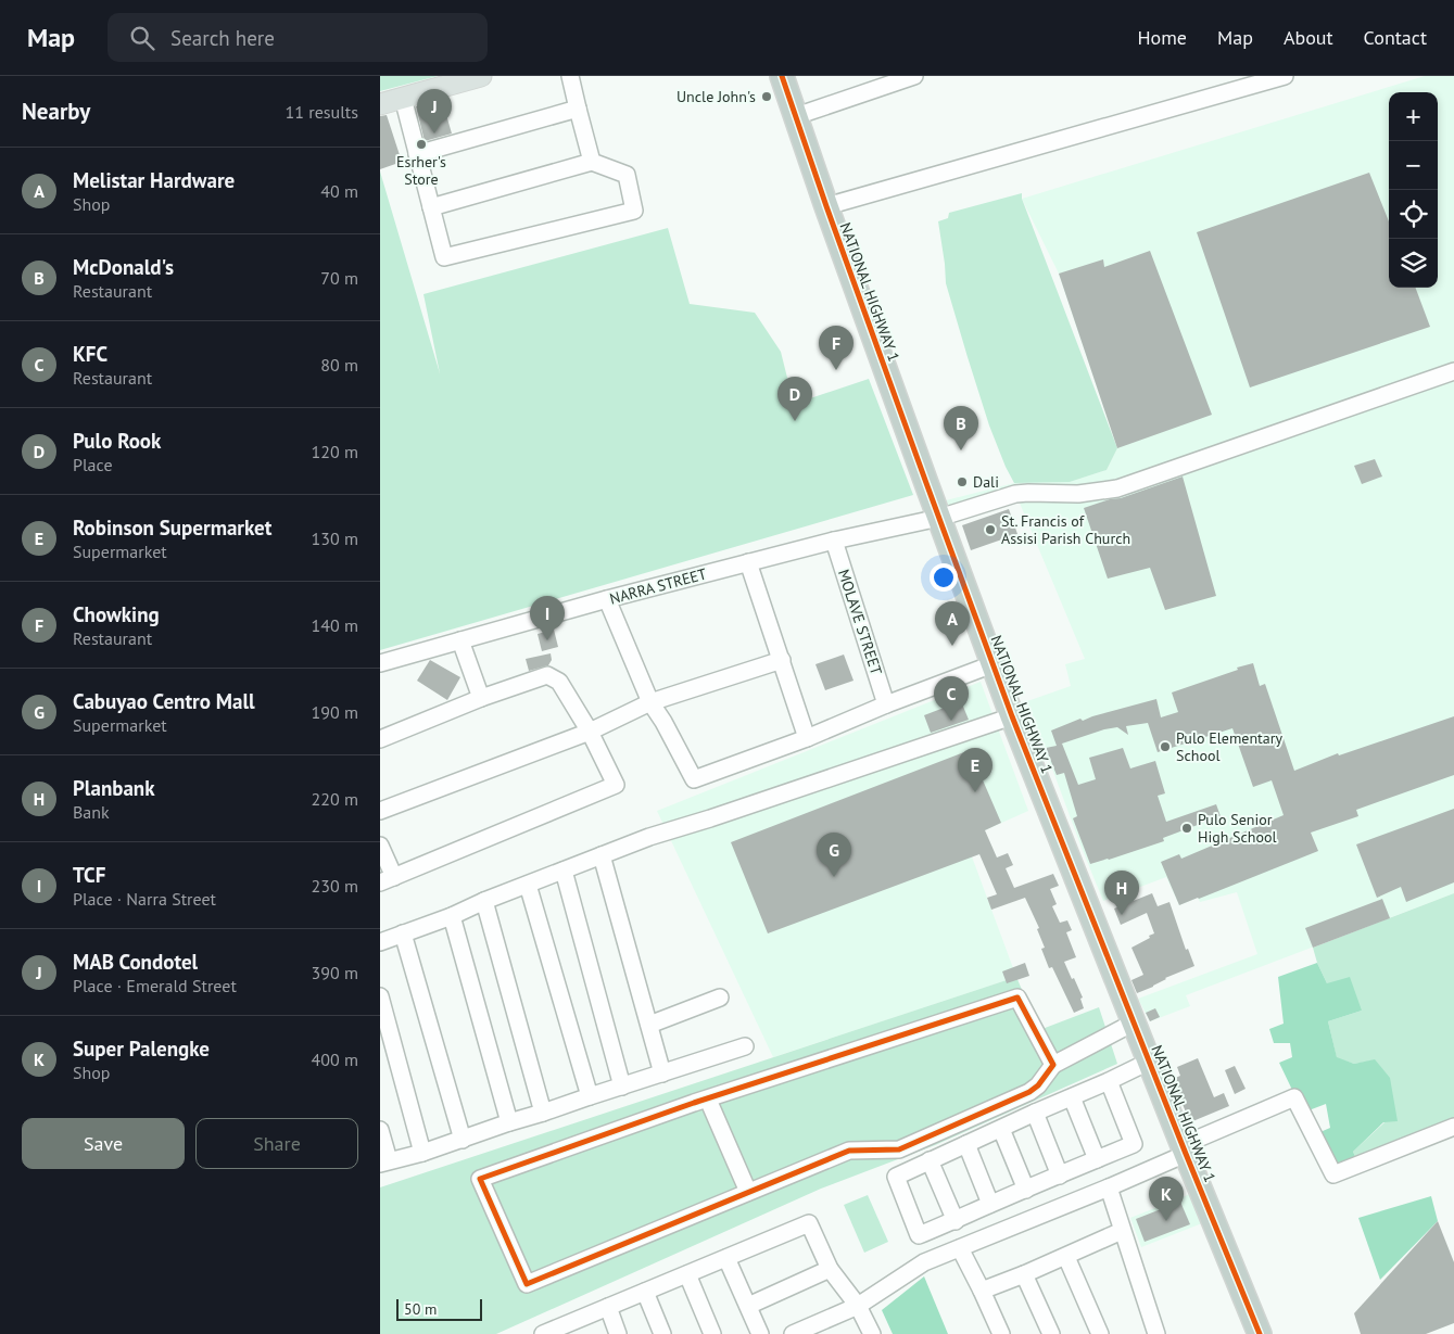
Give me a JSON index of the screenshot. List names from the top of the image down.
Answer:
{
  "streets": {
    "highway": ["NATIONAL HIGHWAY 1"],
    "street": ["NARRA STREET", "MOLAVE STREET"]
  },
  "crossings": [
    ["NATIONAL HIGHWAY 1", "NARRA STREET"],
    ["NARRA STREET", "MOLAVE STREET"]
  ],
  "places": [
    "Uncle John's",
    "Esrher's Store",
    "Dali",
    "St. Francis of Assisi Parish Church",
    "Pulo Elementary School",
    "Pulo Senior High School"
  ],
  "scale_bar": "50 m",
  "page": {
    "header": "Map",
    "search": "Search here",
    "nav": [
      "Home",
      "Map",
      "About",
      "Contact"
    ],
    "heading": ["Nearby", "11 results"],
    "pins": [
      "J",
      "F",
      "D",
      "B",
      "I",
      "A",
      "C",
      "E",
      "G",
      "H",
      "K"
    ],
    "map_buttons": ["+", "−"],
    "list": [
      {
        "mark": "A",
        "name": "Melistar Hardware",
        "note": "Shop",
        "value": "40 m"
      },
      {
        "mark": "B",
        "name": "McDonald's",
        "note": "Restaurant",
        "value": "70 m"
      },
      {
        "mark": "C",
        "name": "KFC",
        "note": "Restaurant",
        "value": "80 m"
      },
      {
        "mark": "D",
        "name": "Pulo Rook",
        "note": "Place",
        "value": "120 m"
      },
      {
        "mark": "E",
        "name": "Robinson Supermarket",
        "note": "Supermarket",
        "value": "130 m"
      },
      {
        "mark": "F",
        "name": "Chowking",
        "note": "Restaurant",
        "value": "140 m"
      },
      {
        "mark": "G",
        "name": "Cabuyao Centro Mall",
        "note": "Supermarket",
        "value": "190 m"
      },
      {
        "mark": "H",
        "name": "Planbank",
        "note": "Bank",
        "value": "220 m"
      },
      {
        "mark": "I",
        "name": "TCF",
        "note": "Place · Narra Street",
        "value": "230 m"
      },
      {
        "mark": "J",
        "name": "MAB Condotel",
        "note": "Place · Emerald Street",
        "value": "390 m"
      },
      {
        "mark": "K",
        "name": "Super Palengke",
        "note": "Shop",
        "value": "400 m"
      }
    ],
    "buttons": ["Save", "Share"],
    "scale": "50 m"
  }
}
